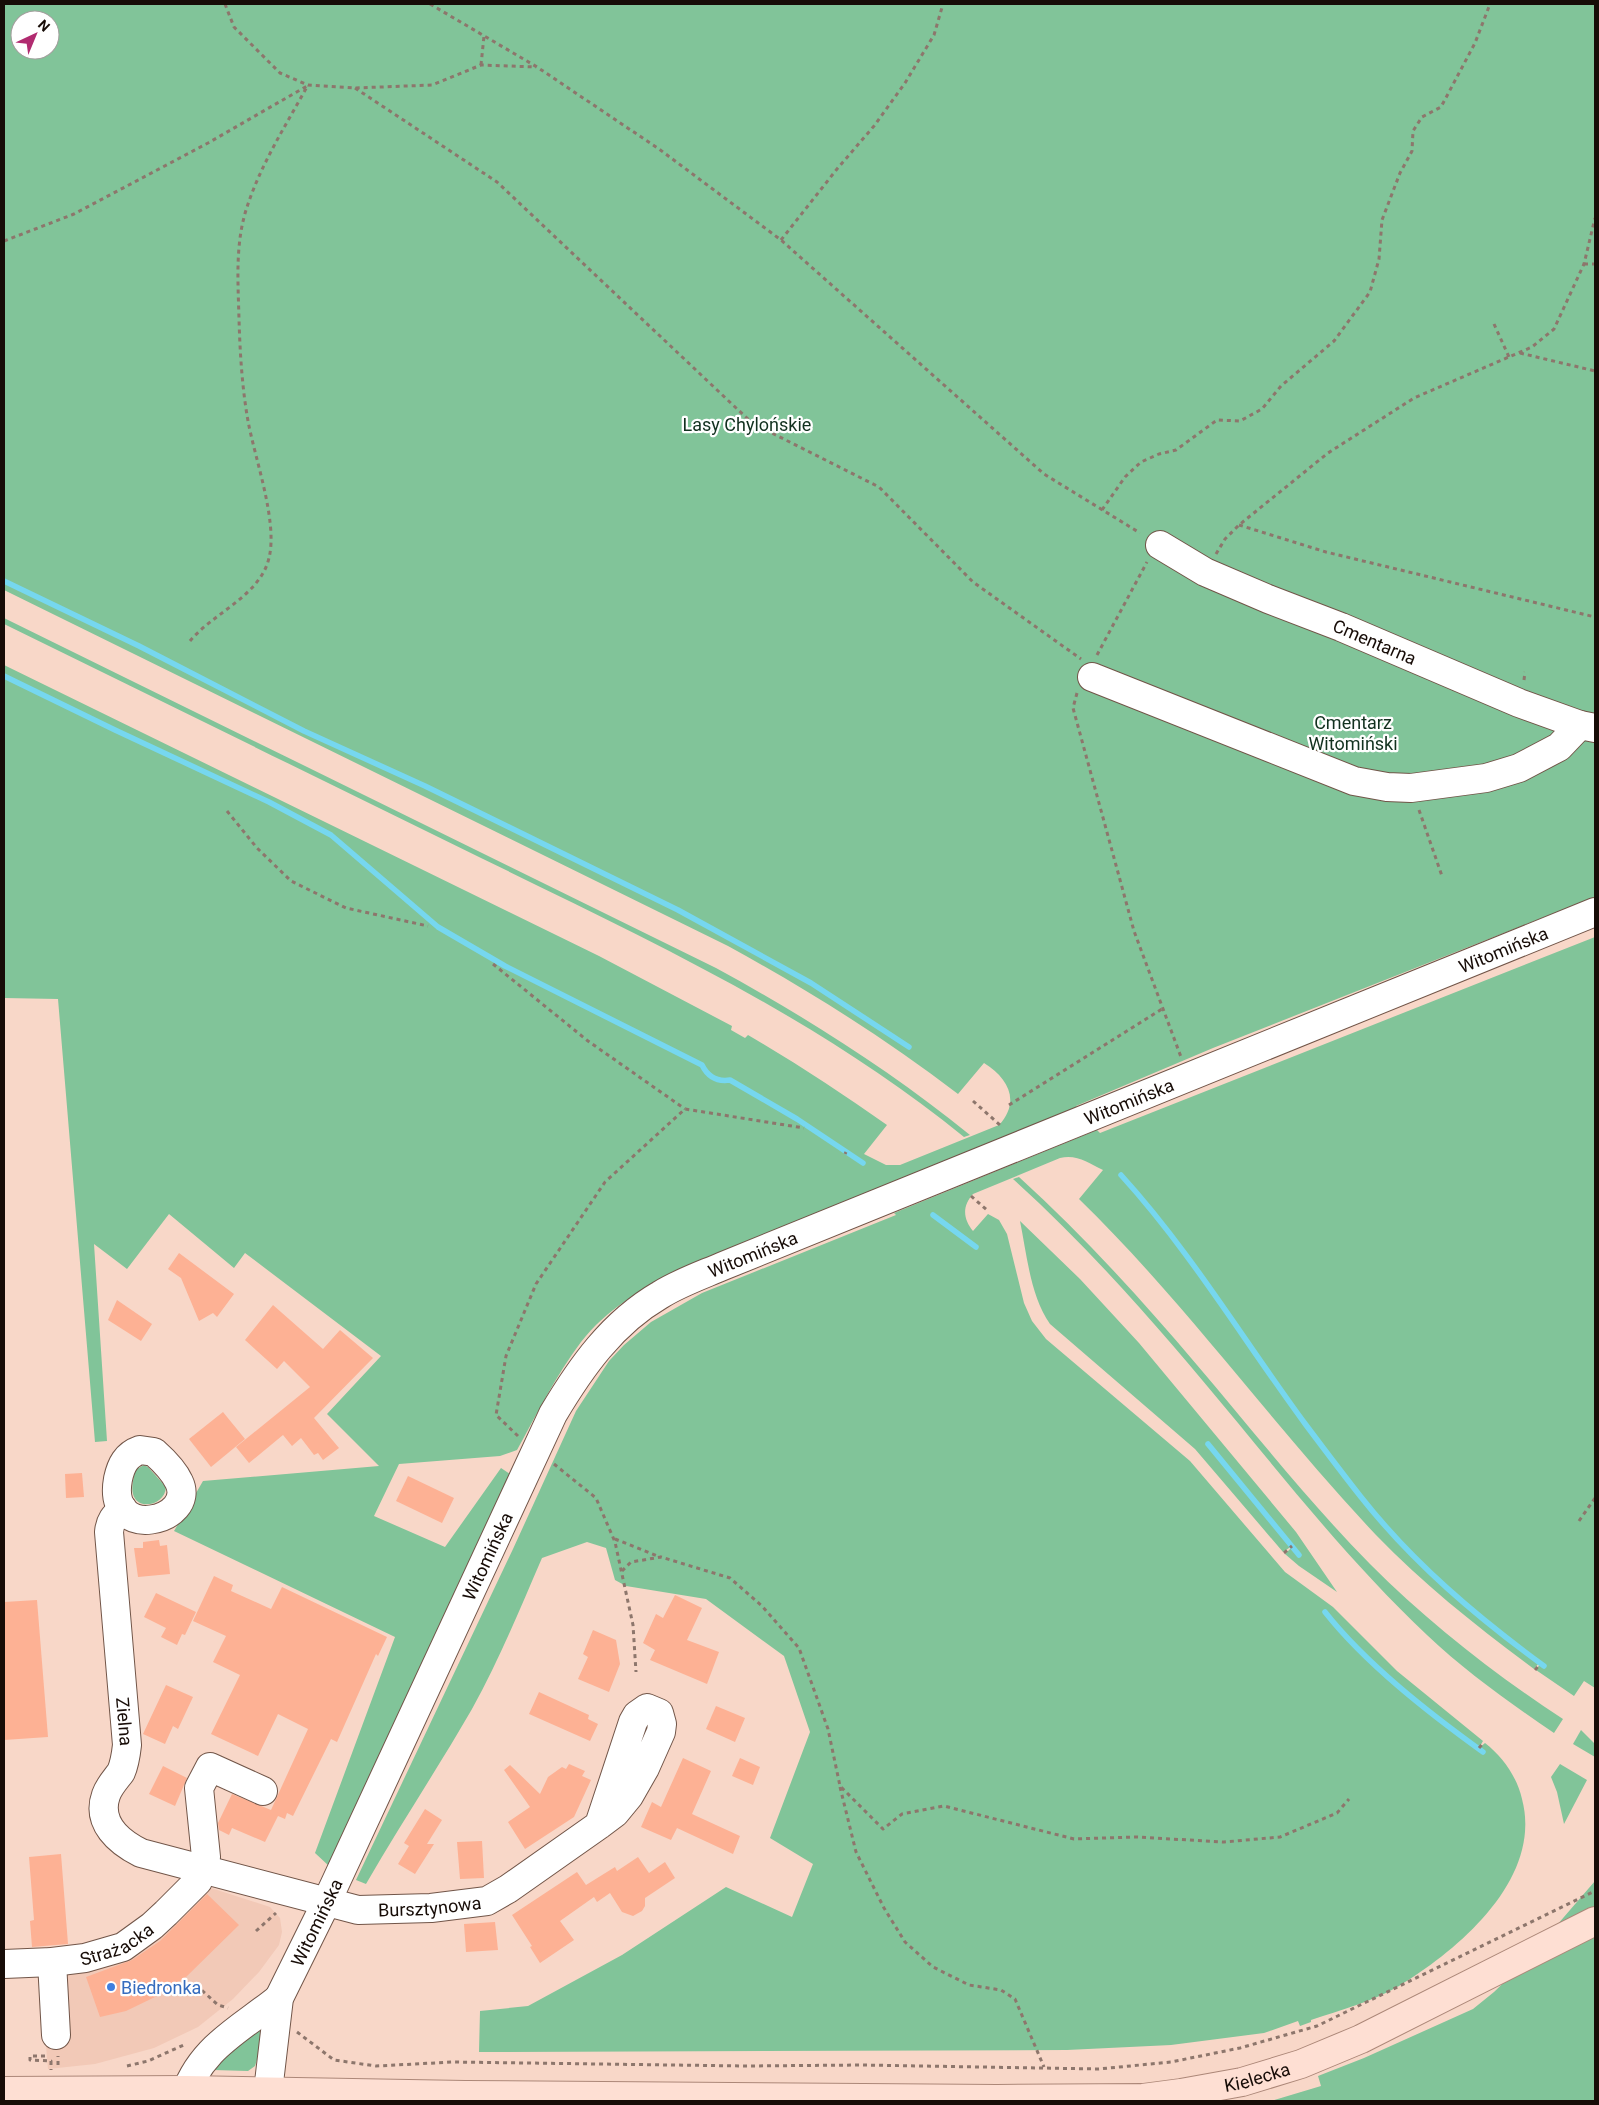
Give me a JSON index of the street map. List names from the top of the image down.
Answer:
{
  "streets": {
    "main road": ["Kielecka"],
    "street": [
      "Cmentarna",
      "Witomińska",
      "Zielna",
      "Bursztynowa",
      "Strażacka"
    ]
  },
  "crossings": [
    ["Witomińska", "Zielna"],
    ["Witomińska", "Bursztynowa"],
    ["Witomińska", "Kielecka"],
    ["Zielna", "Bursztynowa"],
    ["Zielna", "Strażacka"]
  ],
  "parks": ["Lasy Chylońskie", "Cmentarz Witomiński"],
  "places": ["Biedronka"],
  "north": "top right"
}
